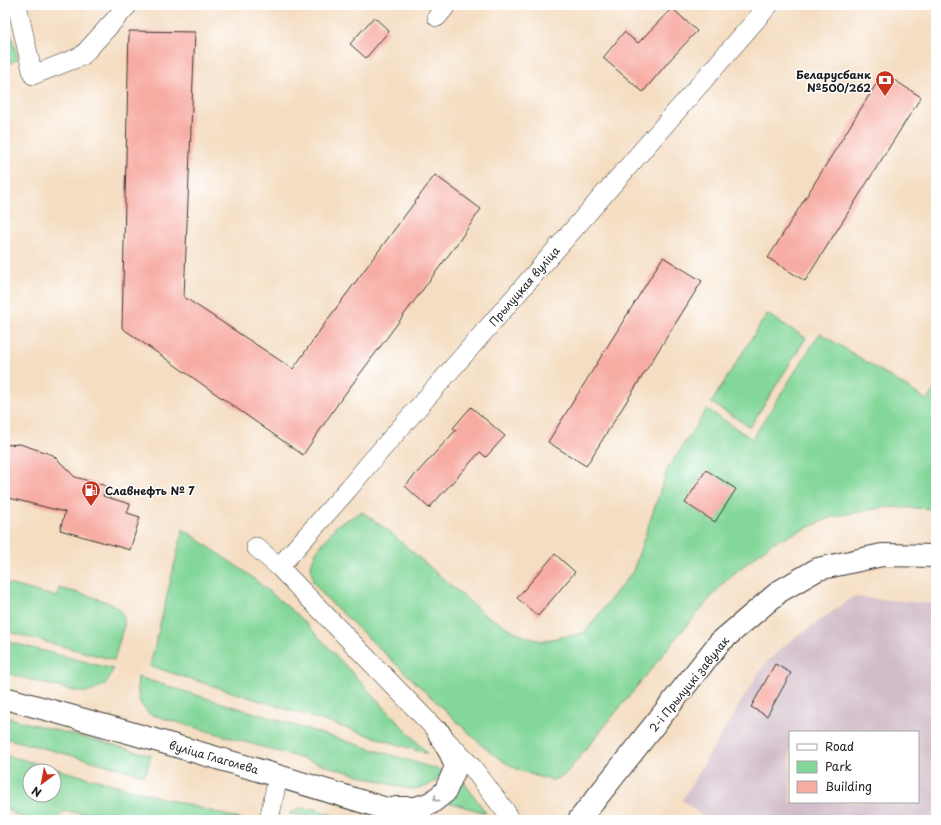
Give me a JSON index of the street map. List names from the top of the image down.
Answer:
{
  "streets": {
    "street": ["Прылуцкая вуліца", "2-і Прылуцкі завулак", "вуліца Глаголева"]
  },
  "places": {
    "bank": ["Беларусбанк №500/262"],
    "fuel station": ["Славнефть № 7"]
  },
  "legend": ["Road", "Park", "Building"],
  "north": "bottom left"
}
